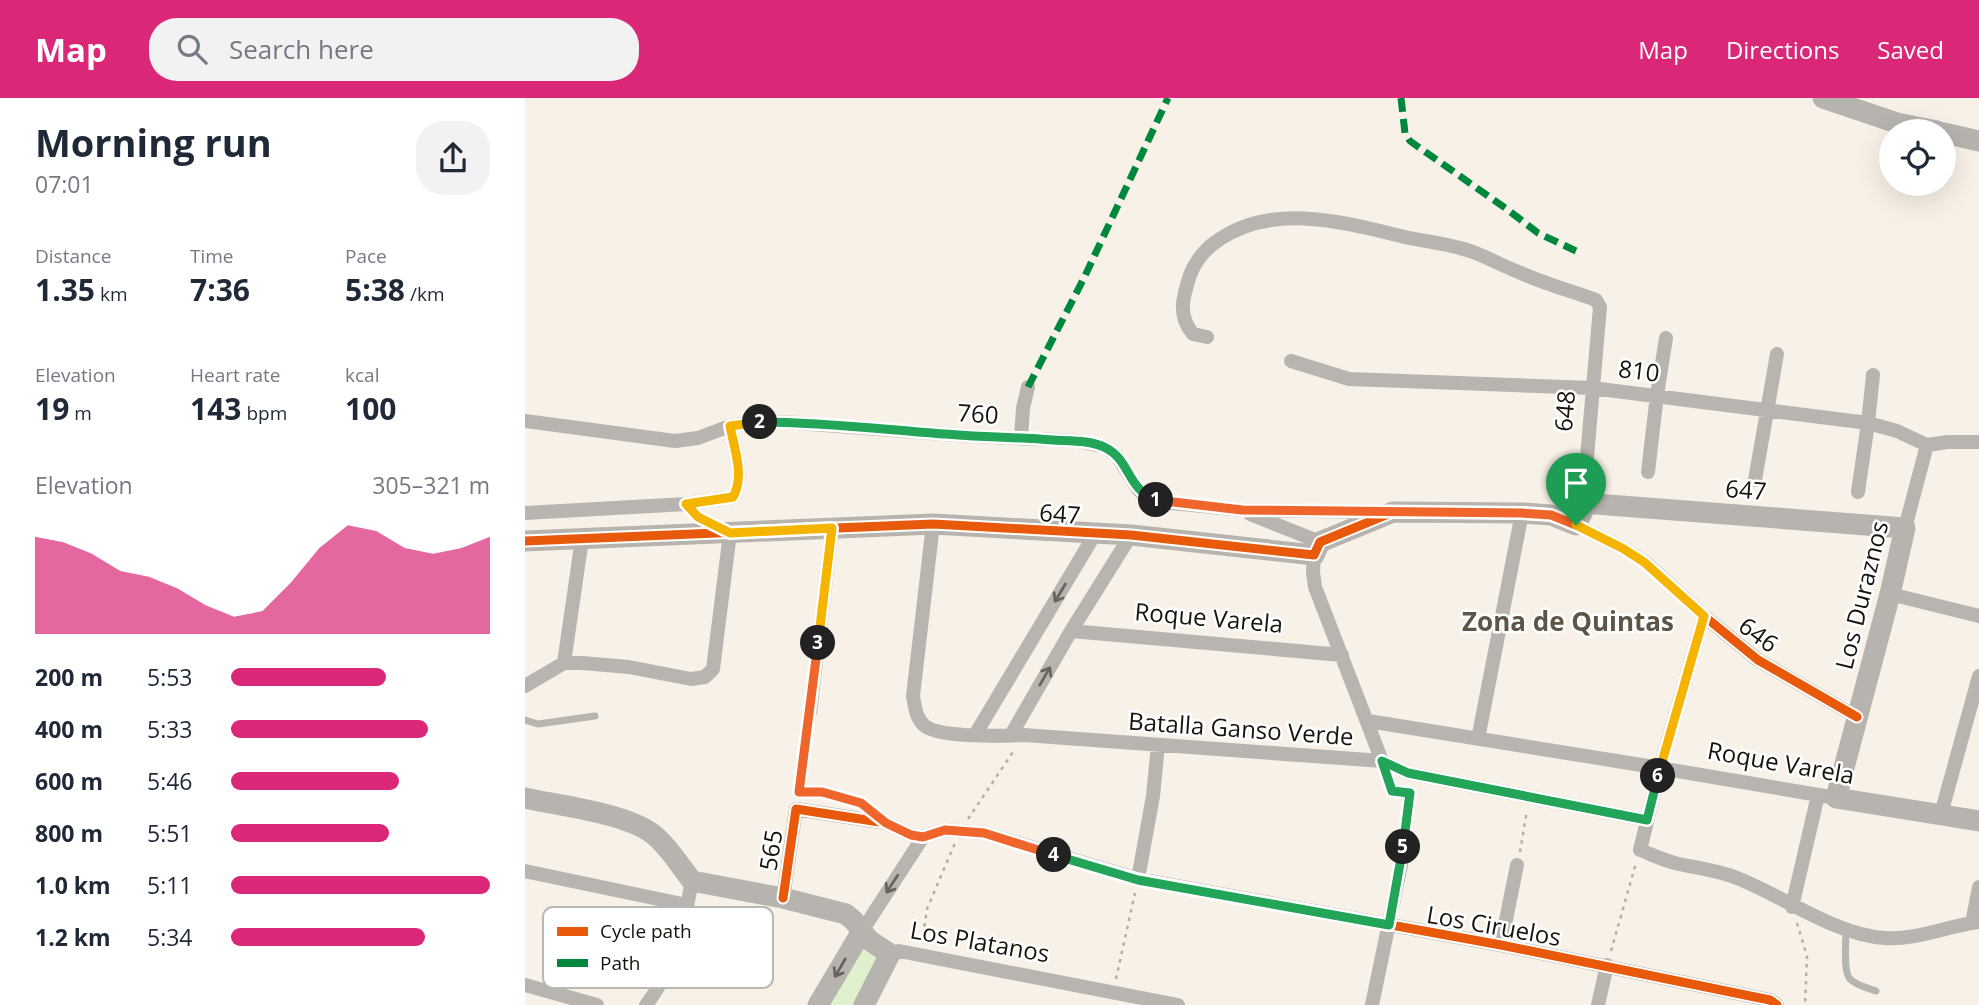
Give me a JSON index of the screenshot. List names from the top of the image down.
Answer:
{
  "streets": {
    "street": [
      "810",
      "648",
      "760",
      "647",
      "Los Duraznos",
      "Roque Varela",
      "646",
      "Batalla Ganso Verde",
      "565",
      "Los Ciruelos",
      "Los Platanos"
    ]
  },
  "crossings": [
    ["810", "648"],
    ["810", "Los Duraznos"],
    ["648", "647"],
    ["648", "646"],
    ["760", "647"],
    ["647", "Los Duraznos"],
    ["647", "646"],
    ["647", "Batalla Ganso Verde"],
    ["Los Duraznos", "Roque Varela"],
    ["Los Duraznos", "646"],
    ["565", "Los Platanos"]
  ],
  "districts": ["Zona de Quintas"],
  "legend": ["Cycle path", "Path"],
  "page": {
    "header": "Map",
    "search": "Search here",
    "nav": ["Map", "Directions", "Saved"],
    "heading": ["Morning run", "07:01"],
    "stats": [
      ["Distance", "1.35 km"],
      ["Time", "7:36"],
      ["Pace", "5:38 /km"],
      ["Elevation", "19 m"],
      ["Heart rate", "143 bpm"],
      ["kcal", "100"]
    ],
    "pins": [
      "2",
      "1",
      "3",
      "6",
      "5",
      "4"
    ],
    "chart": ["Elevation", "305–321 m"],
    "list": [
      {
        "name": "200 m",
        "note": "5:53"
      },
      {
        "name": "400 m",
        "note": "5:33"
      },
      {
        "name": "600 m",
        "note": "5:46"
      },
      {
        "name": "800 m",
        "note": "5:51"
      },
      {
        "name": "1.0 km",
        "note": "5:11"
      },
      {
        "name": "1.2 km",
        "note": "5:34"
      }
    ]
  }
}
